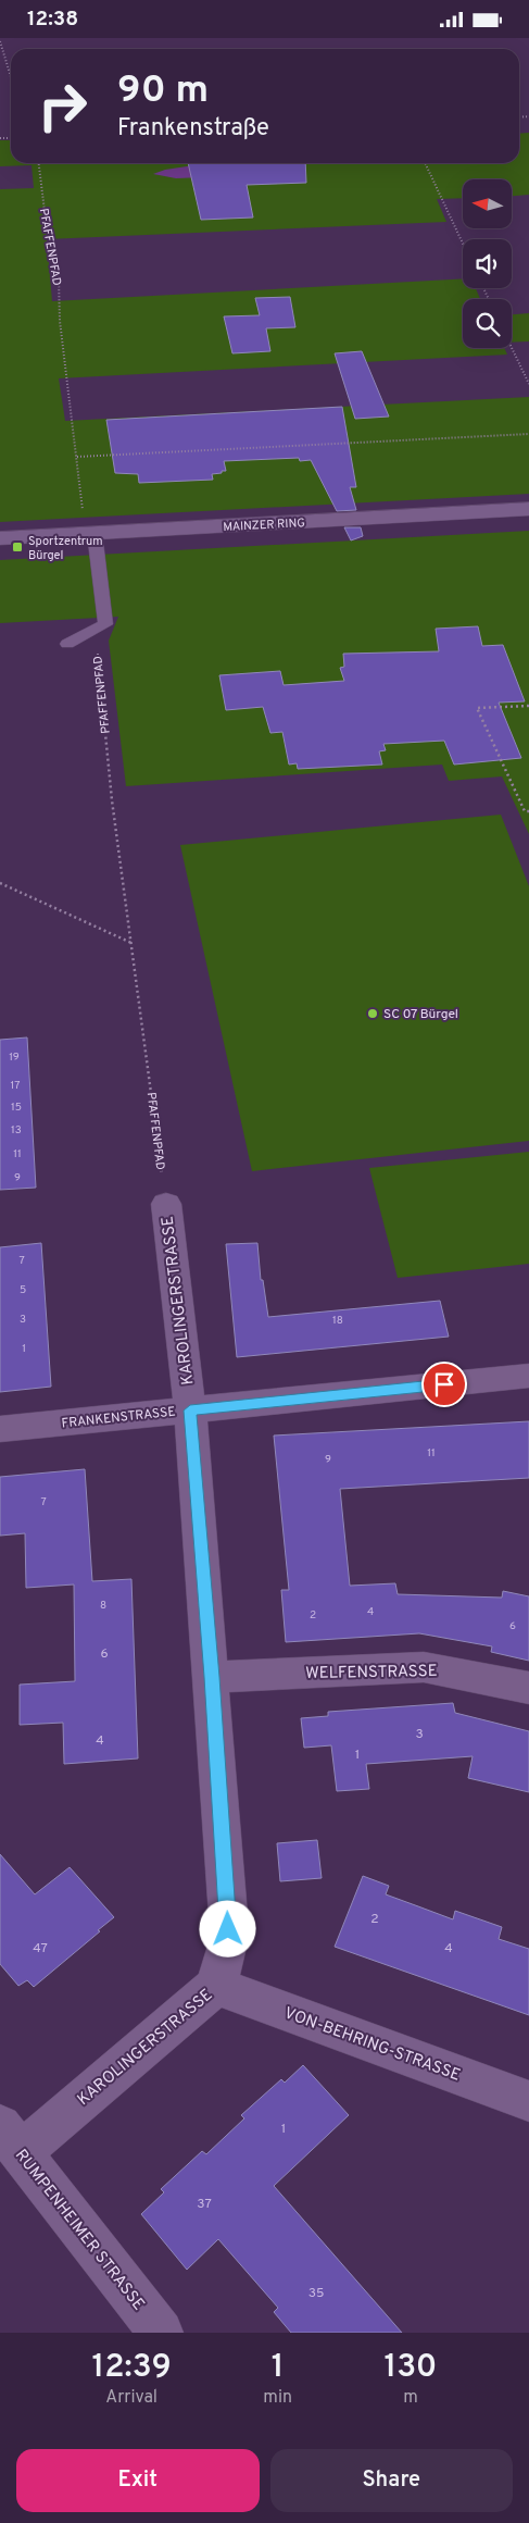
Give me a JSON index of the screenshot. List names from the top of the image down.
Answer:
{
  "streets": {
    "street": [
      "MAINZER RING",
      "KAROLINGERSTRASSE",
      "FRANKENSTRASSE",
      "WELFENSTRASSE",
      "VON-BEHRING-STRASSE",
      "RUMPENHEIMER STRASSE"
    ],
    "path": ["PFAFFENPFAD"]
  },
  "crossings": [
    ["PFAFFENPFAD", "MAINZER RING"],
    ["PFAFFENPFAD", "KAROLINGERSTRASSE"],
    ["KAROLINGERSTRASSE", "FRANKENSTRASSE"],
    ["KAROLINGERSTRASSE", "WELFENSTRASSE"],
    ["KAROLINGERSTRASSE", "VON-BEHRING-STRASSE"],
    ["KAROLINGERSTRASSE", "RUMPENHEIMER STRASSE"]
  ],
  "places": {
    "transit": ["Sportzentrum Bürgel"],
    "other": ["SC 07 Bürgel"]
  },
  "house_numbers": [
    "19",
    "17",
    "15",
    "13",
    "11",
    "9",
    "7",
    "5",
    "3",
    "18",
    "1",
    "11",
    "9",
    "7",
    "8",
    "4",
    "2",
    "6",
    "6",
    "3",
    "4",
    "1",
    "2",
    "47",
    "4",
    "1",
    "37",
    "35"
  ],
  "north": "left",
  "page": {
    "status": "12:38",
    "turn": ["90 m", "Frankenstraße"],
    "eta": [
      "12:39",
      "Arrival",
      "1",
      "min",
      "130",
      "m"
    ],
    "buttons": ["Exit", "Share"]
  }
}
